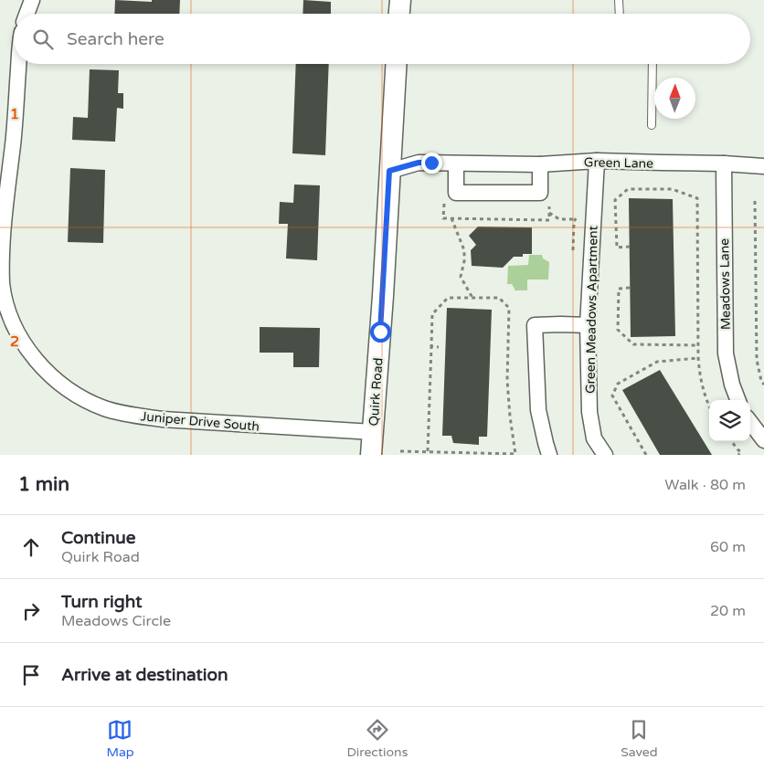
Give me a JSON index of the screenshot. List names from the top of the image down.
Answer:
{
  "streets": {
    "street": [
      "Green Lane",
      "Meadows Lane",
      "Green Meadows Apartment",
      "Quirk Road",
      "Juniper Drive South"
    ]
  },
  "crossings": [
    ["Green Lane", "Meadows Lane"],
    ["Green Lane", "Green Meadows Apartment"],
    ["Green Lane", "Quirk Road"],
    ["Quirk Road", "Juniper Drive South"]
  ],
  "north": "top",
  "page": {
    "search": "Search here",
    "heading": ["1 min", "Walk · 80 m"],
    "list": [
      ["Continue", "Quirk Road", "60 m"],
      ["Turn right", "Meadows Circle", "20 m"],
      "Arrive at destination"
    ],
    "nav": ["Map", "Directions", "Saved"]
  },
  "grid": {
    "rows": ["1", "2"]
  }
}
